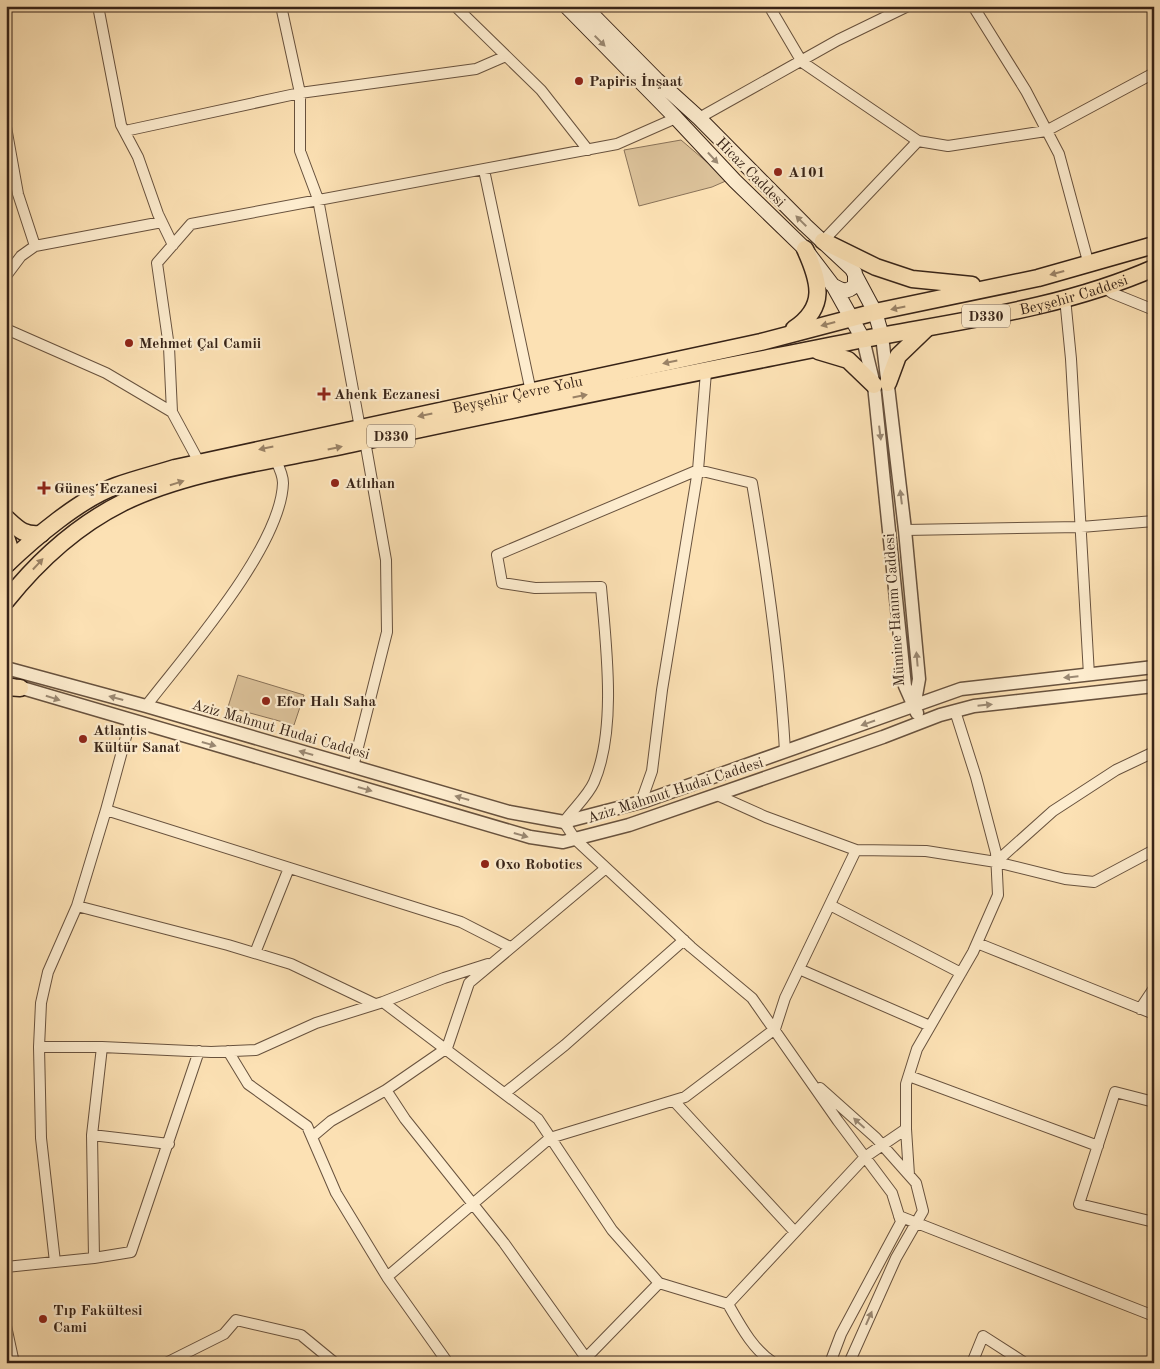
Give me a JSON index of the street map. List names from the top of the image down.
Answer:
{
  "streets": {
    "highway": ["Beyşehir Caddesi", "D330", "Beyşehir Çevre Yolu"],
    "main road": ["Hicaz Caddesi"],
    "street": ["Mümine Hanım Caddesi", "Aziz Mahmut Hudai Caddesi"]
  },
  "crossings": [
    ["Hicaz Caddesi", "Beyşehir Caddesi"],
    ["Hicaz Caddesi", "Beyşehir Çevre Yolu"],
    ["Hicaz Caddesi", "Mümine Hanım Caddesi"],
    ["Beyşehir Caddesi", "Beyşehir Çevre Yolu"],
    ["Beyşehir Caddesi", "Mümine Hanım Caddesi"],
    ["Mümine Hanım Caddesi", "Aziz Mahmut Hudai Caddesi"]
  ],
  "places": {
    "other": [
      "Papiris İnşaat",
      "A101",
      "Mehmet Çal Camii",
      "Atlıhan",
      "Efor Halı Saha",
      "Atlantis Kültür Sanat",
      "Oxo Robotics",
      "Tıp Fakültesi Cami"
    ],
    "health": ["Ahenk Eczanesi", "Güneş Eczanesi"]
  }
}
